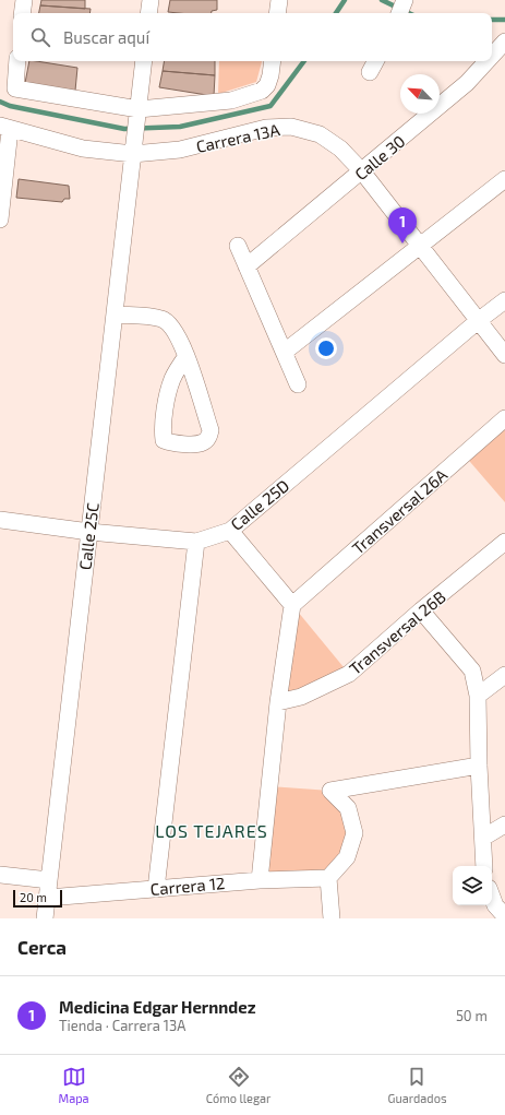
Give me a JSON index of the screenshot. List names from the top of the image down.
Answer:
{
  "streets": {
    "street": [
      "Carrera 13A",
      "Calle 30",
      "Calle 25D",
      "Transversal 26A",
      "Calle 25C",
      "Transversal 26B",
      "Carrera 12"
    ]
  },
  "crossings": [
    ["Carrera 13A", "Calle 30"],
    ["Carrera 13A", "Calle 25D"],
    ["Carrera 13A", "Calle 25C"],
    ["Calle 25C", "Carrera 12"]
  ],
  "districts": ["LOS TEJARES"],
  "scale_bar": "20 m",
  "north": "top left",
  "page": {
    "search": "Buscar aquí",
    "pins": "1",
    "scale": "20 m",
    "heading": "Cerca",
    "list": [
      {
        "mark": "1",
        "name": "Medicina Edgar Hernndez",
        "note": "Tienda · Carrera 13A",
        "value": "50 m"
      }
    ],
    "nav": ["Mapa", "Cómo llegar", "Guardados"]
  }
}
